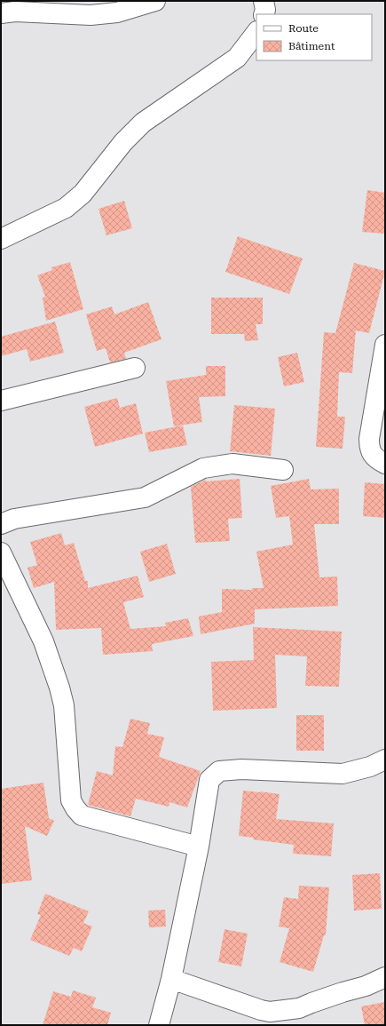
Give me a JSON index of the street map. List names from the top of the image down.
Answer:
{
  "legend": ["Route", "Bâtiment"]
}
